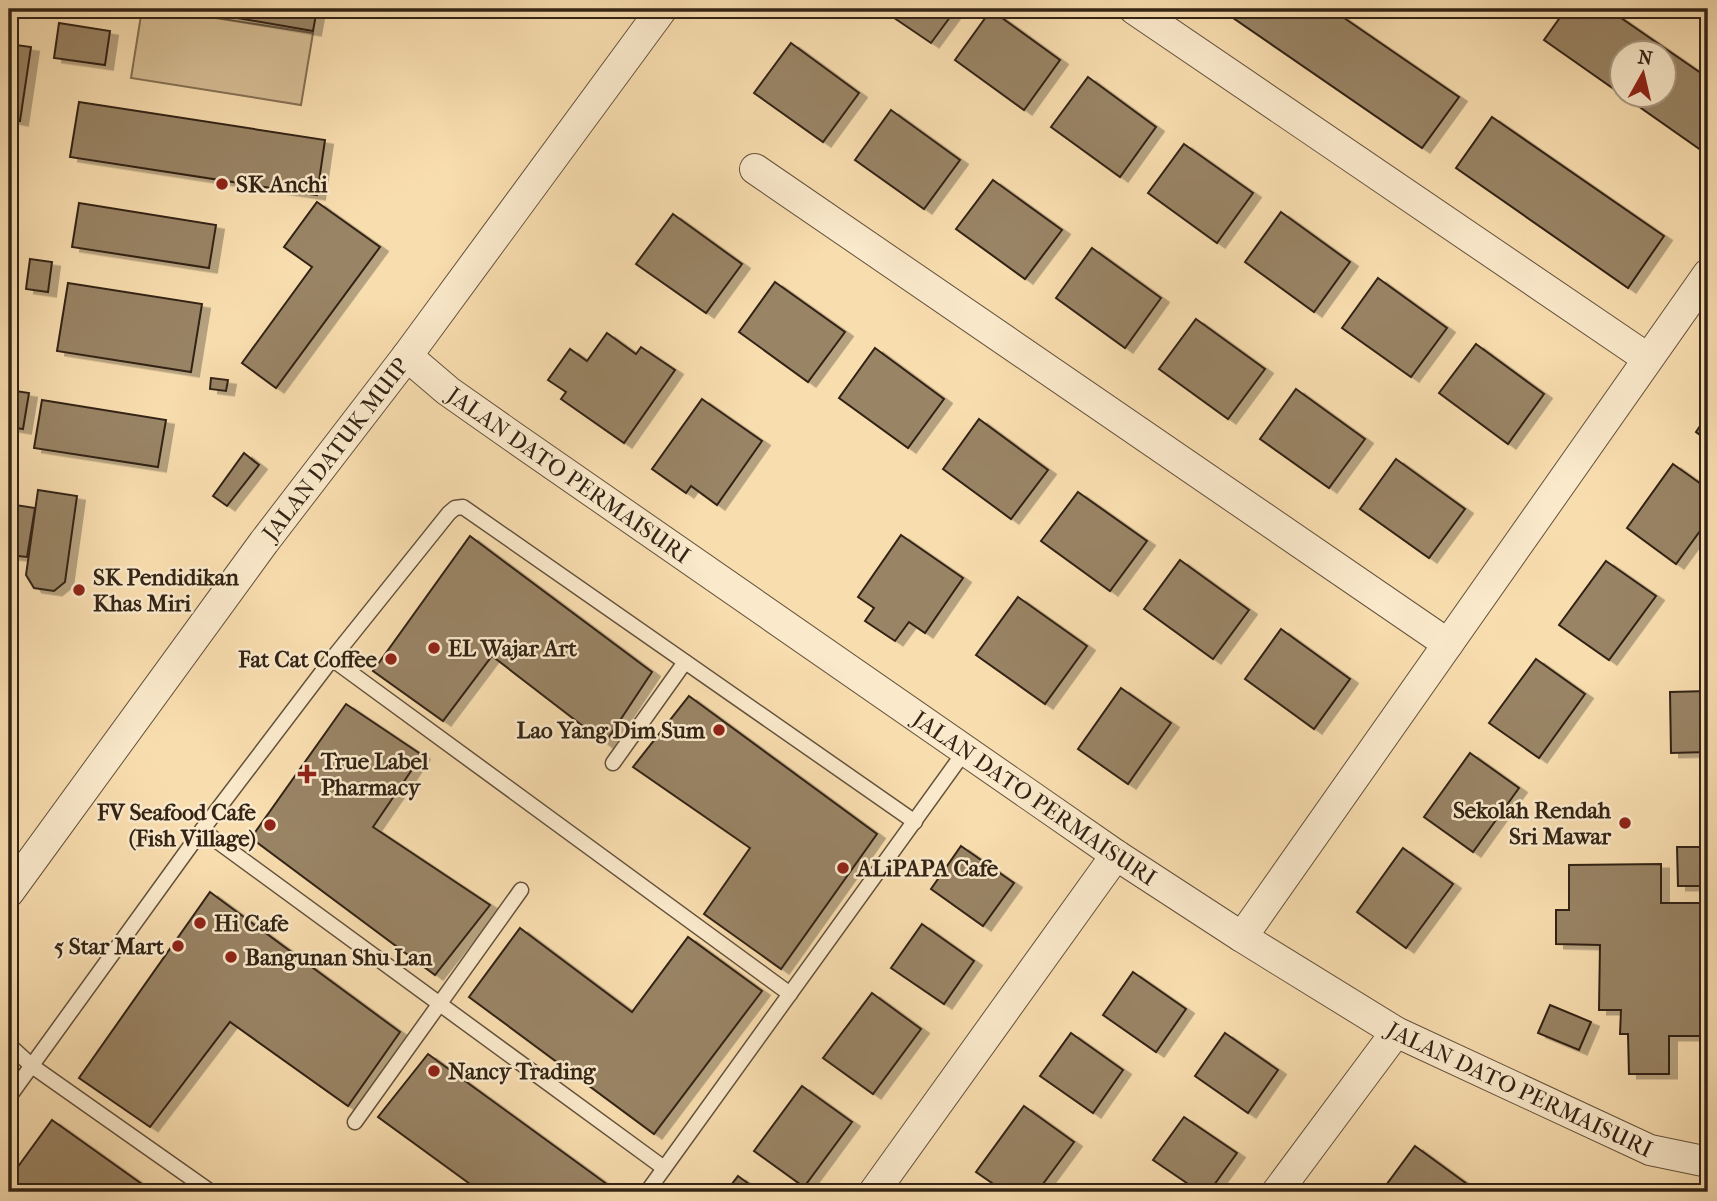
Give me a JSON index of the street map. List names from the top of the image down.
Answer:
{
  "streets": {
    "street": ["JALAN DATUK MUIP", "JALAN DATO PERMAISURI"]
  },
  "crossings": [
    ["JALAN DATUK MUIP", "JALAN DATO PERMAISURI"]
  ],
  "places": {
    "other": [
      "SK Anchi",
      "SK Pendidikan Khas Miri",
      "EL Wajar Art",
      "Fat Cat Coffee",
      "Lao Yang Dim Sum",
      "Sekolah Rendah Sri Mawar",
      "FV Seafood Cafe (Fish Village)",
      "ALiPAPA Cafe",
      "Hi Cafe",
      "5 Star Mart",
      "Bangunan Shu Lan",
      "Nancy Trading"
    ],
    "health": ["True Label Pharmacy"]
  },
  "north": "top"
}
